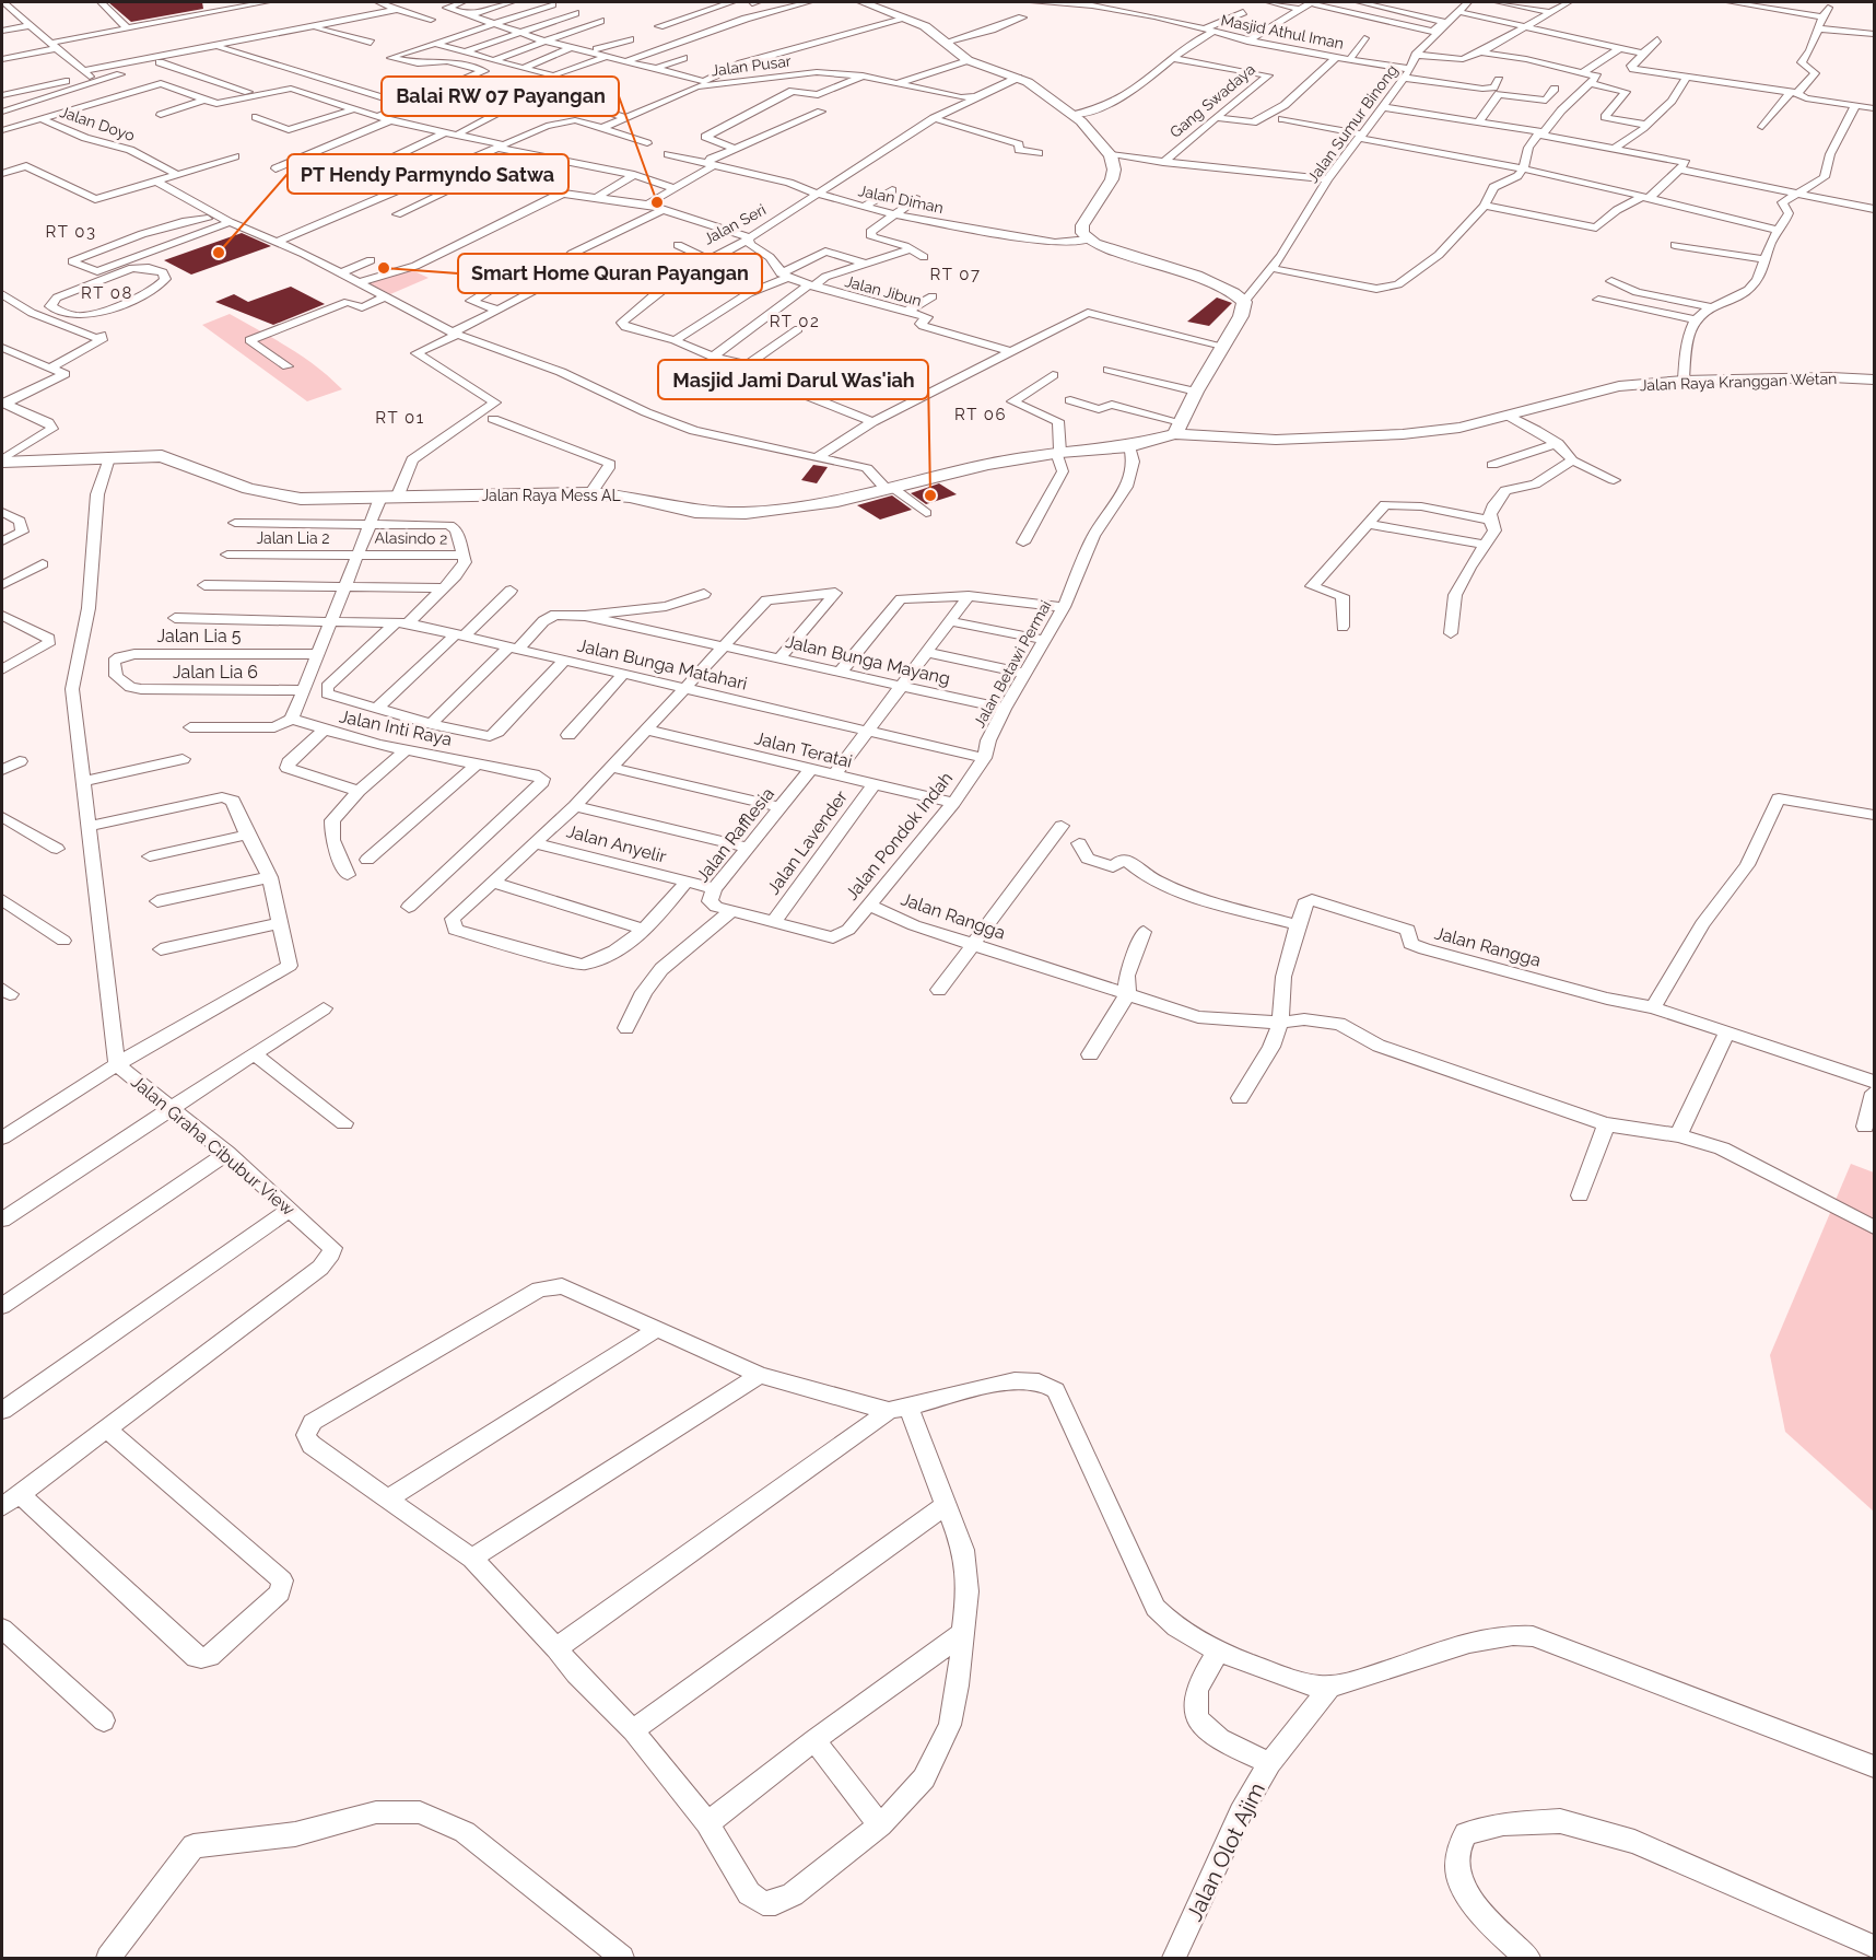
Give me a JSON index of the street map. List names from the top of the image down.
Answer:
{
  "streets": {
    "main road": ["Jalan Raya Kranggan Wetan", "Jalan Raya Mess AL"],
    "street": [
      "Masjid Athul Iman",
      "Jalan Pusar",
      "Gang Swadaya",
      "Jalan Doyo",
      "Jalan Sumur Binong",
      "Jalan Diman",
      "Jalan Seri",
      "Jalan Jibun",
      "Jalan Lia 2",
      "Alasindo 2",
      "Jalan Lia 5",
      "Jalan Bunga Mayang",
      "Jalan Bunga Matahari",
      "Jalan Betawi Permai",
      "Jalan Lia 6",
      "Jalan Inti Raya",
      "Jalan Teratai",
      "Jalan Rafflesia",
      "Jalan Pondok Indah",
      "Jalan Lavender",
      "Jalan Anyelir",
      "Jalan Rangga",
      "Jalan Graha Cibubur View",
      "Jalan Olot Ajim"
    ]
  },
  "crossings": [
    ["Masjid Athul Iman", "Jalan Sumur Binong"],
    ["Jalan Pusar", "Jalan Seri"],
    ["Jalan Diman", "Jalan Seri"],
    ["Jalan Seri", "Jalan Jibun"],
    ["Jalan Raya Kranggan Wetan", "Jalan Raya Mess AL"],
    ["Jalan Raya Mess AL", "Jalan Betawi Permai"],
    ["Jalan Raya Mess AL", "Jalan Graha Cibubur View"],
    ["Jalan Lia 2", "Alasindo 2"],
    ["Jalan Lia 5", "Jalan Lia 6"],
    ["Jalan Bunga Mayang", "Jalan Betawi Permai"],
    ["Jalan Bunga Matahari", "Jalan Betawi Permai"],
    ["Jalan Bunga Matahari", "Jalan Pondok Indah"],
    ["Jalan Betawi Permai", "Jalan Pondok Indah"],
    ["Jalan Teratai", "Jalan Rafflesia"],
    ["Jalan Teratai", "Jalan Pondok Indah"],
    ["Jalan Teratai", "Jalan Lavender"],
    ["Jalan Rafflesia", "Jalan Pondok Indah"],
    ["Jalan Rafflesia", "Jalan Lavender"],
    ["Jalan Rafflesia", "Jalan Anyelir"],
    ["Jalan Pondok Indah", "Jalan Rangga"]
  ],
  "districts": [
    "RT 03",
    "RT 07",
    "RT 08",
    "RT 02",
    "RT 06",
    "RT 01"
  ],
  "places": [
    "Balai RW 07 Payangan",
    "PT Hendy Parmyndo Satwa",
    "Smart Home Quran Payangan",
    "Masjid Jami Darul Was'iah"
  ]
}
